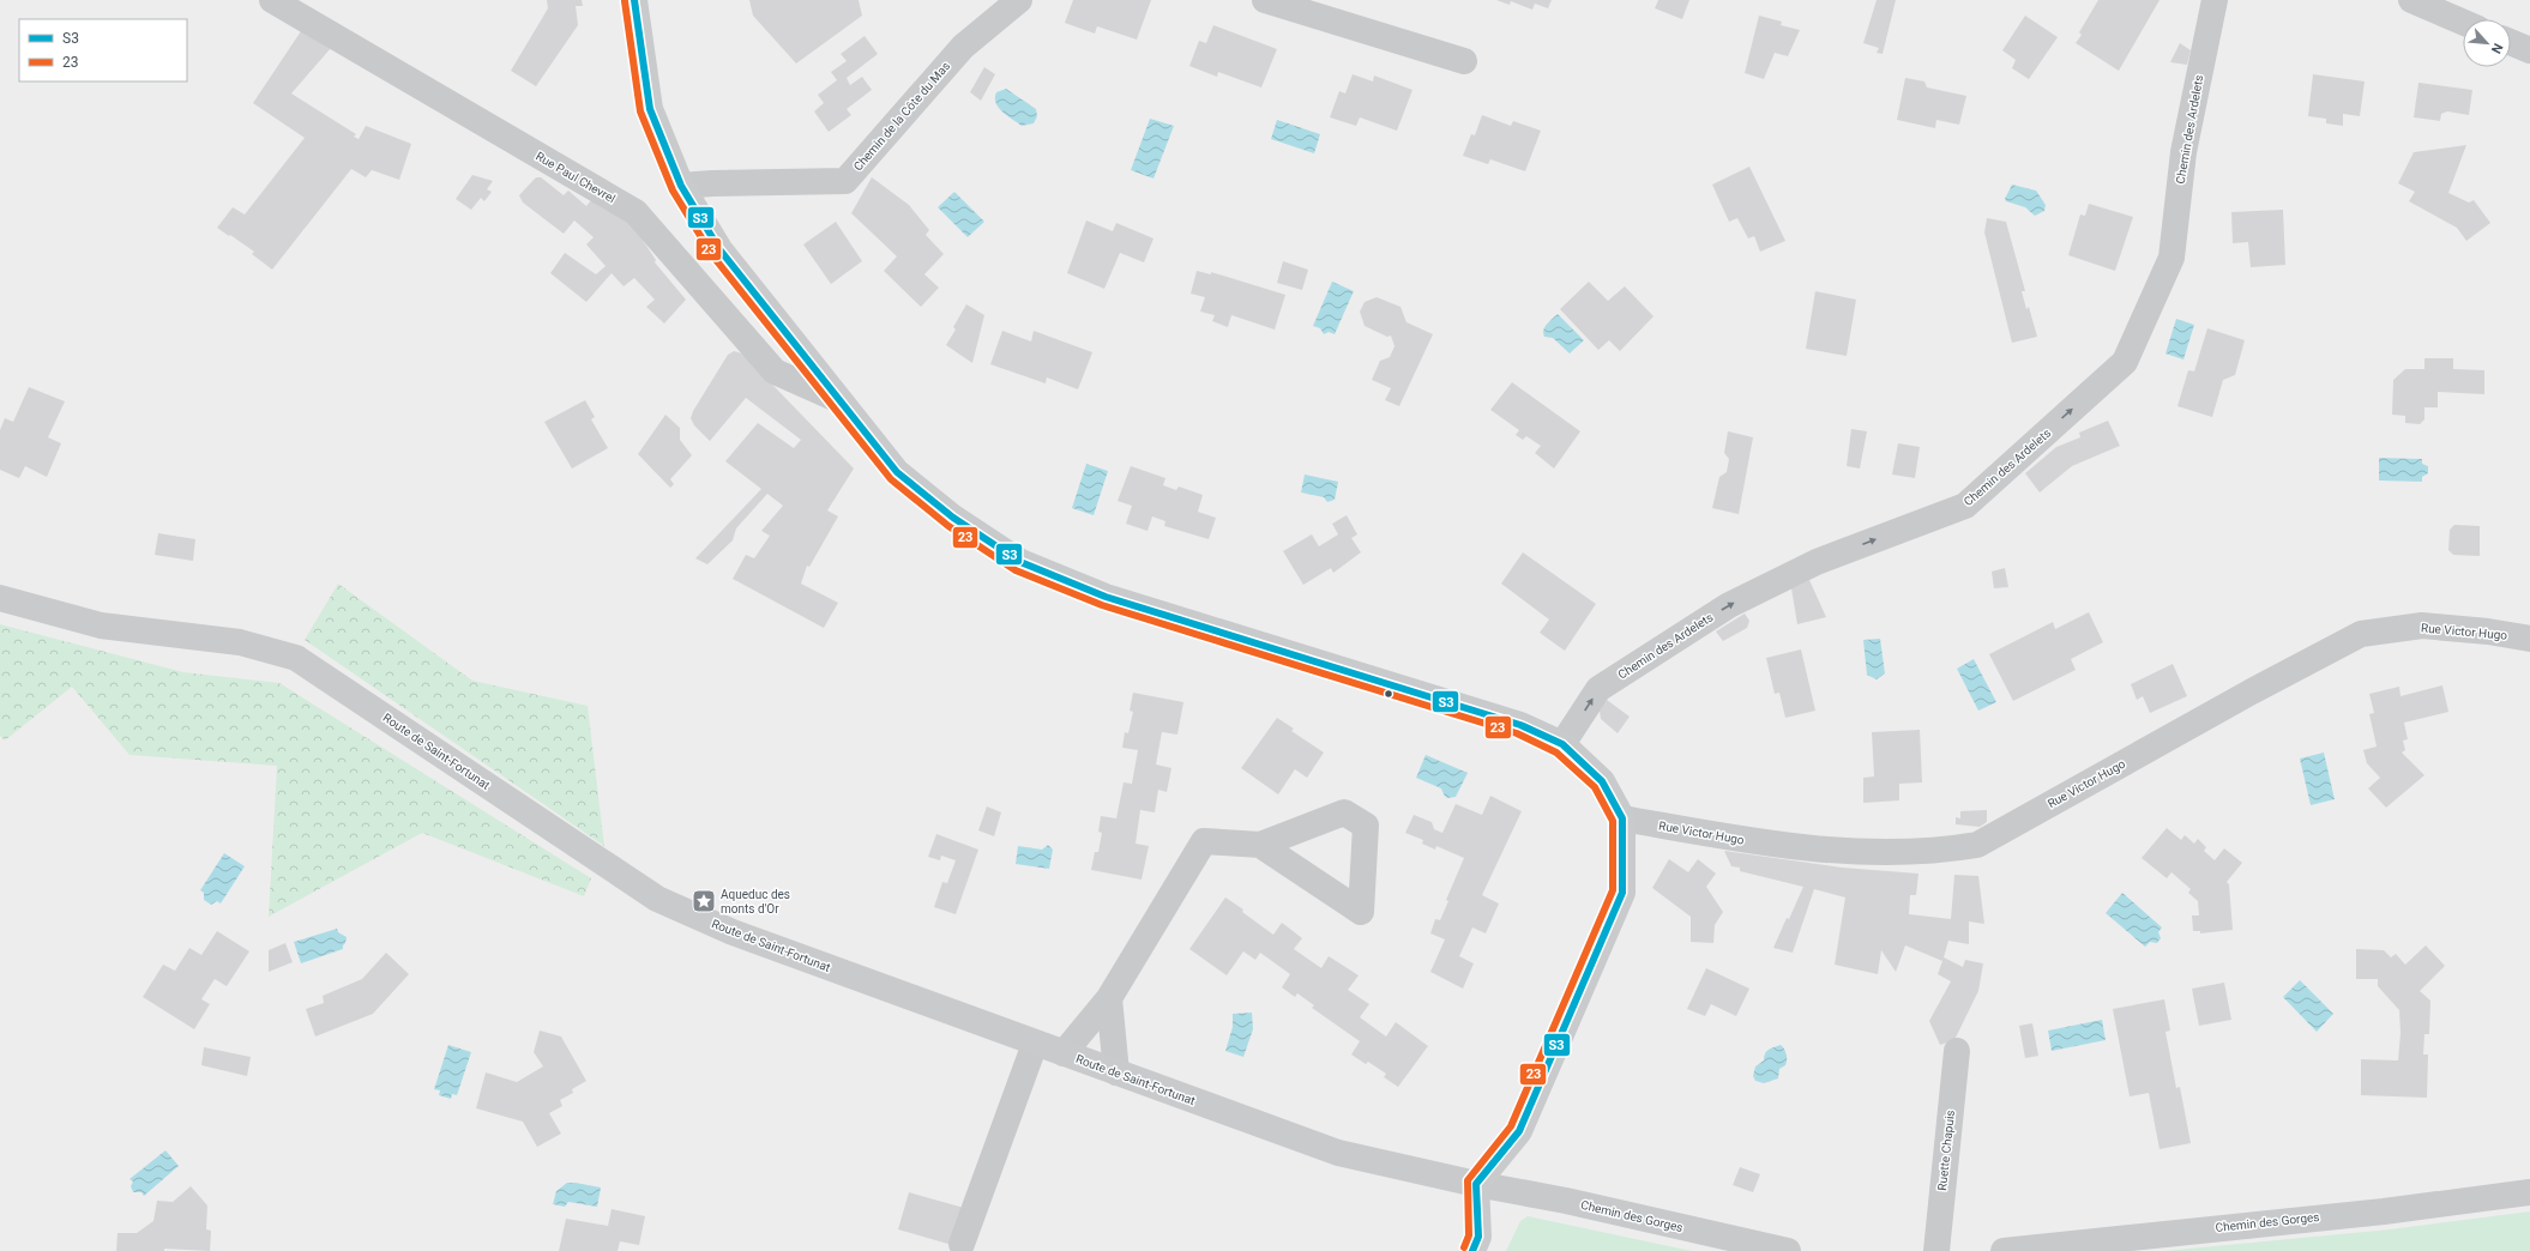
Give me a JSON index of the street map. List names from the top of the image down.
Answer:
{
  "streets": {
    "street": [
      "Chemin de la Côte du Mas",
      "Chemin des Ardelets",
      "Rue Paul Chevrel",
      "Rue Victor Hugo",
      "Route de Saint-Fortunat",
      "Ruette Chapuis",
      "Chemin des Gorges"
    ]
  },
  "crossings": [
    ["Route de Saint-Fortunat", "Chemin des Gorges"]
  ],
  "one_way": ["Chemin des Ardelets"],
  "places": {
    "place": ["Aqueduc des monts d'Or"]
  },
  "lines": ["transit line S3", "transit line 23"],
  "legend": ["S3", "23"],
  "north": "bottom right"
}
